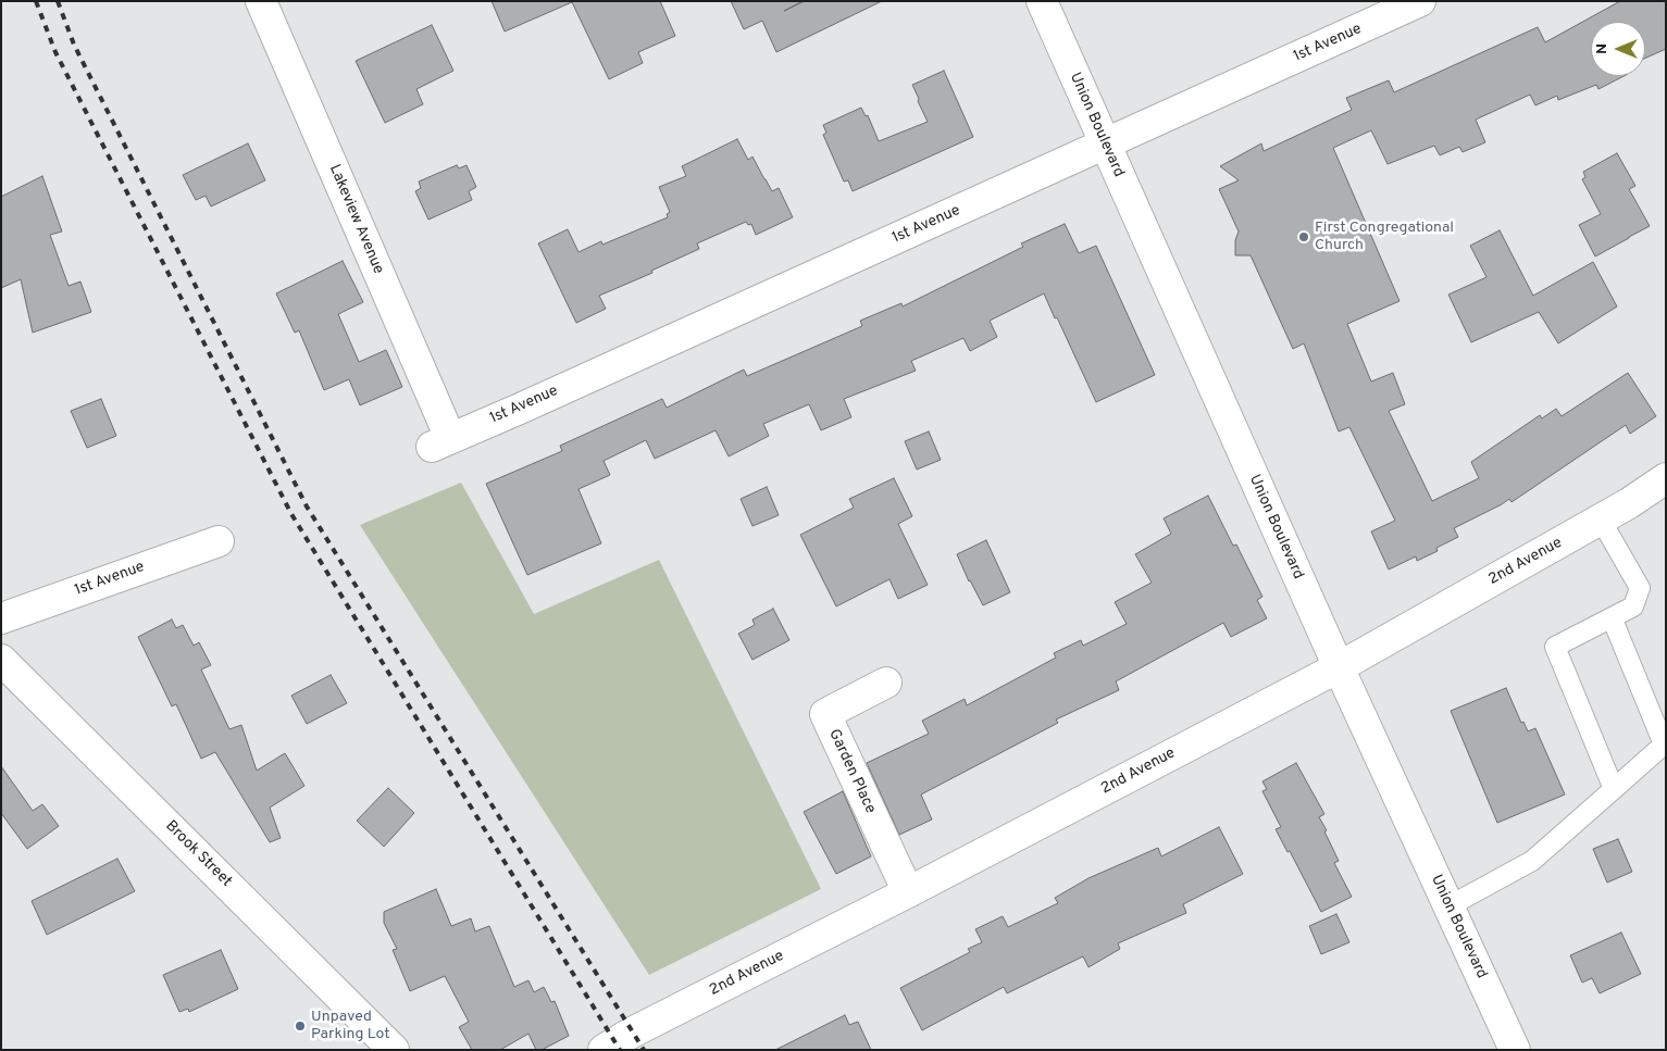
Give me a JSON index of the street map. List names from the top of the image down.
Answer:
{
  "streets": {
    "street": [
      "1st Avenue",
      "Union Boulevard",
      "Lakeview Avenue",
      "2nd Avenue",
      "Garden Place",
      "Brook Street"
    ]
  },
  "crossings": [
    ["1st Avenue", "Union Boulevard"],
    ["1st Avenue", "Lakeview Avenue"],
    ["Union Boulevard", "2nd Avenue"],
    ["2nd Avenue", "Garden Place"]
  ],
  "places": ["First Congregational Church", "Unpaved Parking Lot"],
  "north": "left"
}
